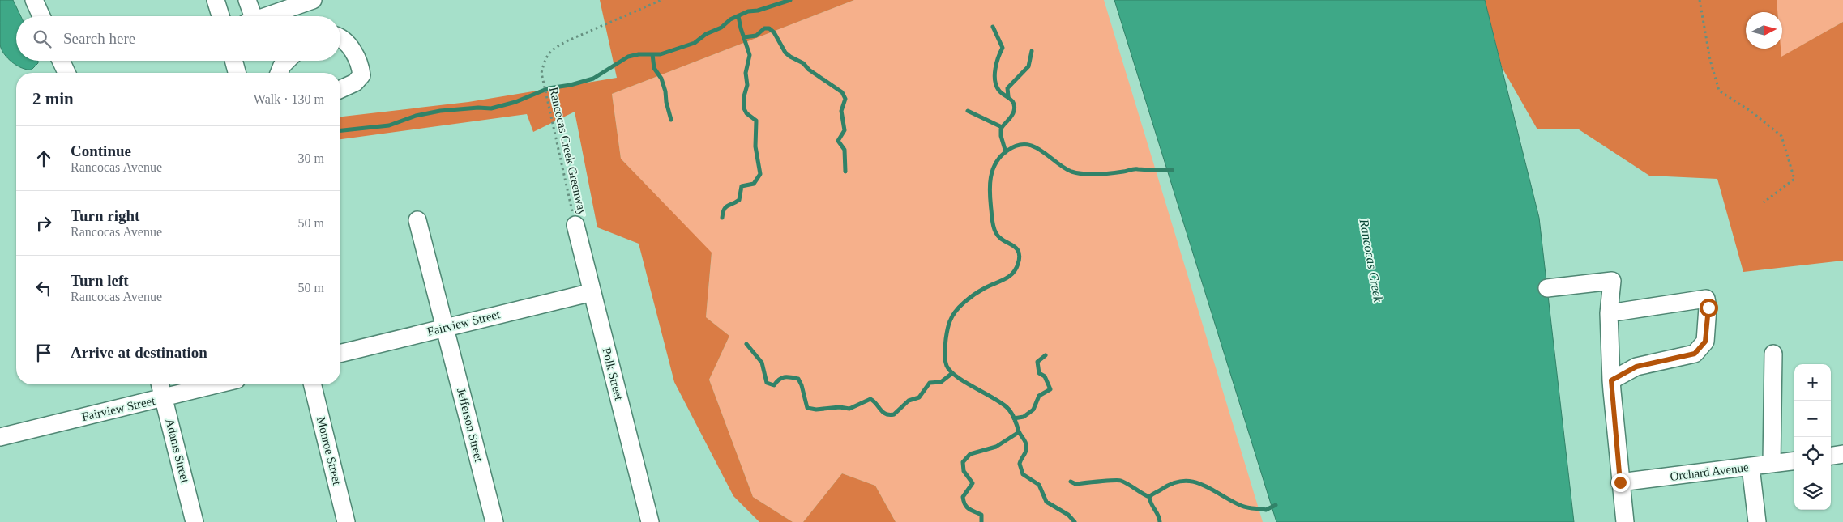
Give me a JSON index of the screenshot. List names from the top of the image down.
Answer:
{
  "streets": {
    "street": [
      "Fairview Street",
      "Polk Street",
      "Jefferson Street",
      "Adams Street",
      "Monroe Street",
      "Orchard Avenue"
    ],
    "path": ["Rancocas Creek Greenway"]
  },
  "crossings": [
    ["Rancocas Creek Greenway", "Polk Street"],
    ["Fairview Street", "Polk Street"],
    ["Fairview Street", "Jefferson Street"],
    ["Fairview Street", "Adams Street"]
  ],
  "water": ["Rancocas Creek"],
  "north": "right",
  "page": {
    "search": "Search here",
    "heading": ["2 min", "Walk · 130 m"],
    "list": [
      ["Continue", "Rancocas Avenue", "30 m"],
      ["Turn right", "Rancocas Avenue", "50 m"],
      ["Turn left", "Rancocas Avenue", "50 m"],
      "Arrive at destination"
    ],
    "map_buttons": ["+", "−"]
  }
}
